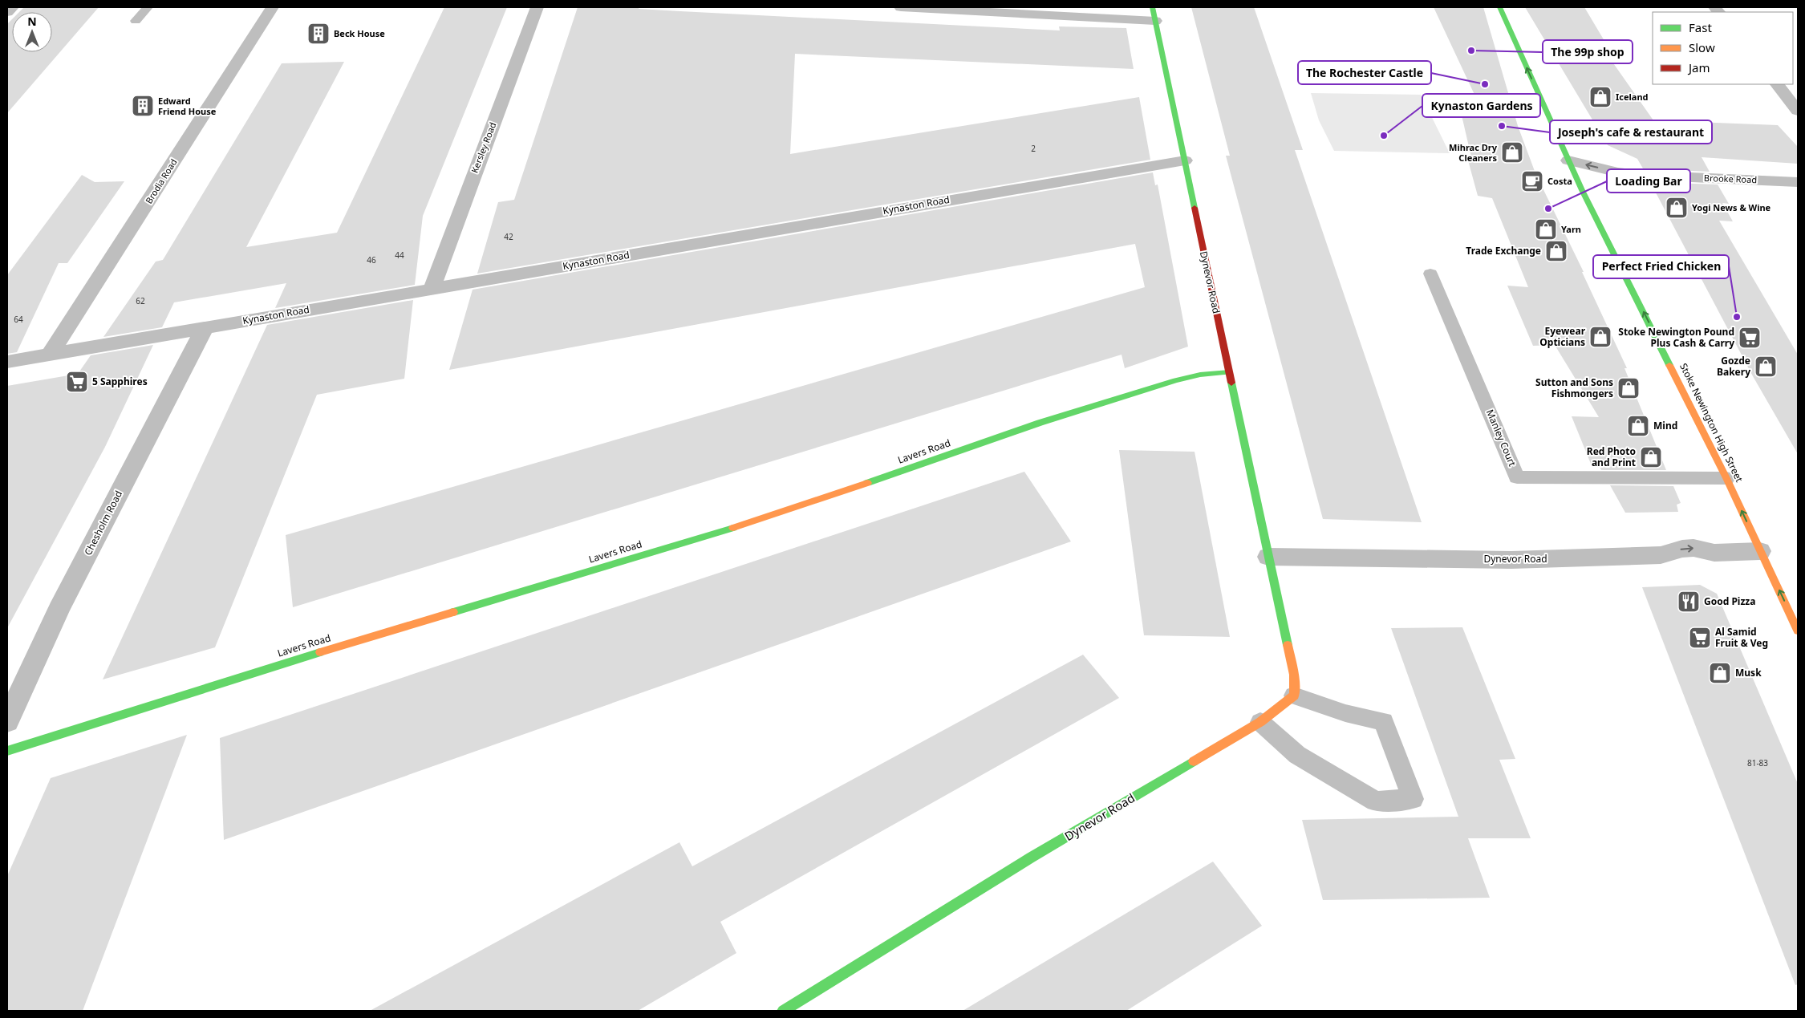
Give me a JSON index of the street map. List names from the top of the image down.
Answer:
{
  "streets": {
    "main road": ["Dynevor Road", "Stoke Newington High Street", "Lavers Road"],
    "street": [
      "Kersley Road",
      "Brooke Road",
      "Brodia Road",
      "Kynaston Road",
      "Chesholm Road"
    ],
    "lane": ["Manley Court"]
  },
  "crossings": [
    ["Kersley Road", "Kynaston Road"],
    ["Brooke Road", "Stoke Newington High Street"],
    ["Brodia Road", "Kynaston Road"],
    ["Kynaston Road", "Dynevor Road"],
    ["Kynaston Road", "Chesholm Road"],
    ["Dynevor Road", "Stoke Newington High Street"],
    ["Dynevor Road", "Lavers Road"],
    ["Stoke Newington High Street", "Manley Court"]
  ],
  "one_way": ["Brooke Road", "Stoke Newington High Street"],
  "places": {
    "building": ["Beck House", "Edward Friend House"],
    "other": [
      "The 99p shop",
      "The Rochester Castle",
      "Joseph's cafe & restaurant",
      "Kynaston Gardens",
      "Loading Bar",
      "Perfect Fried Chicken"
    ],
    "shop": [
      "Iceland",
      "Mihrac Dry Cleaners",
      "Yogi News & Wine",
      "Yarn",
      "Trade Exchange",
      "Eyewear Opticians",
      "Gozde Bakery",
      "Sutton and Sons Fishmongers",
      "Mind",
      "Red Photo and Print",
      "Musk"
    ],
    "cafe": ["Costa"],
    "supermarket": ["Stoke Newington Pound Plus Cash & Carry", "5 Sapphires", "Al Samid Fruit & Veg"],
    "restaurant": ["Good Pizza"]
  },
  "house_numbers": [
    "2",
    "42",
    "44",
    "46",
    "62",
    "64",
    "81-83"
  ],
  "legend": ["Fast", "Slow", "Jam"],
  "north": "top"
}
